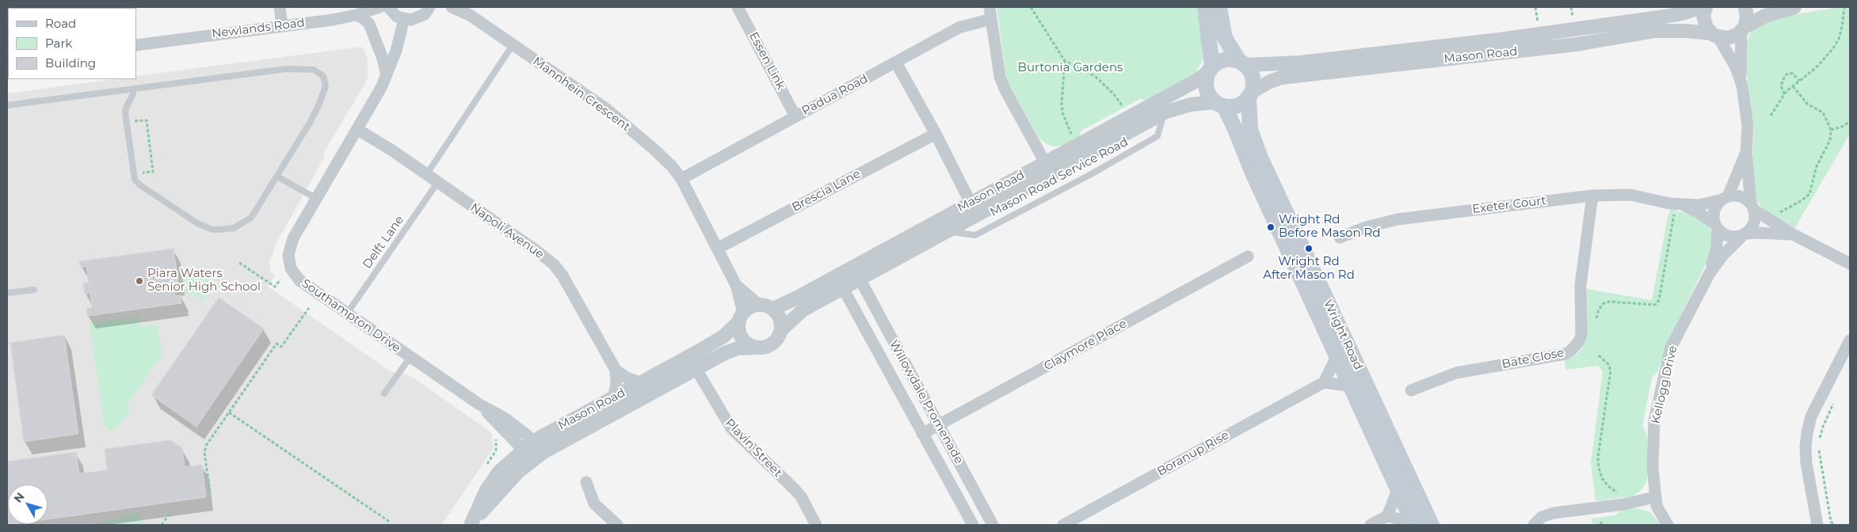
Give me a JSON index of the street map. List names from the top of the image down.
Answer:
{
  "streets": {
    "main road": ["Wright Road"],
    "street": [
      "Newlands Road",
      "Mason Road",
      "Essen Link",
      "Mannhein Crescent",
      "Padua Road",
      "Brescia Lane",
      "Exeter Court",
      "Napoli Avenue",
      "Southampton Drive",
      "Claymore Place",
      "Bate Close",
      "Kellogg Drive",
      "Willowdale Promenade",
      "Plavin Street",
      "Boranup Rise"
    ],
    "lane": ["Mason Road Service Road", "Delft Lane"]
  },
  "crossings": [
    ["Mason Road", "Mannhein Crescent"],
    ["Mason Road", "Mason Road Service Road"],
    ["Mason Road", "Napoli Avenue"],
    ["Mason Road", "Southampton Drive"],
    ["Mason Road", "Wright Road"],
    ["Mason Road", "Willowdale Promenade"],
    ["Mason Road", "Plavin Street"],
    ["Essen Link", "Padua Road"],
    ["Mannhein Crescent", "Padua Road"],
    ["Mannhein Crescent", "Brescia Lane"],
    ["Exeter Court", "Bate Close"],
    ["Exeter Court", "Kellogg Drive"],
    ["Napoli Avenue", "Delft Lane"],
    ["Napoli Avenue", "Southampton Drive"],
    ["Delft Lane", "Southampton Drive"],
    ["Claymore Place", "Willowdale Promenade"]
  ],
  "parks": ["Burtonia Gardens"],
  "places": ["Wright Rd Before Mason Rd", "Wright Rd After Mason Rd", "Piara Waters Senior High School"],
  "legend": ["Road", "Park", "Building"],
  "north": "top left"
}
